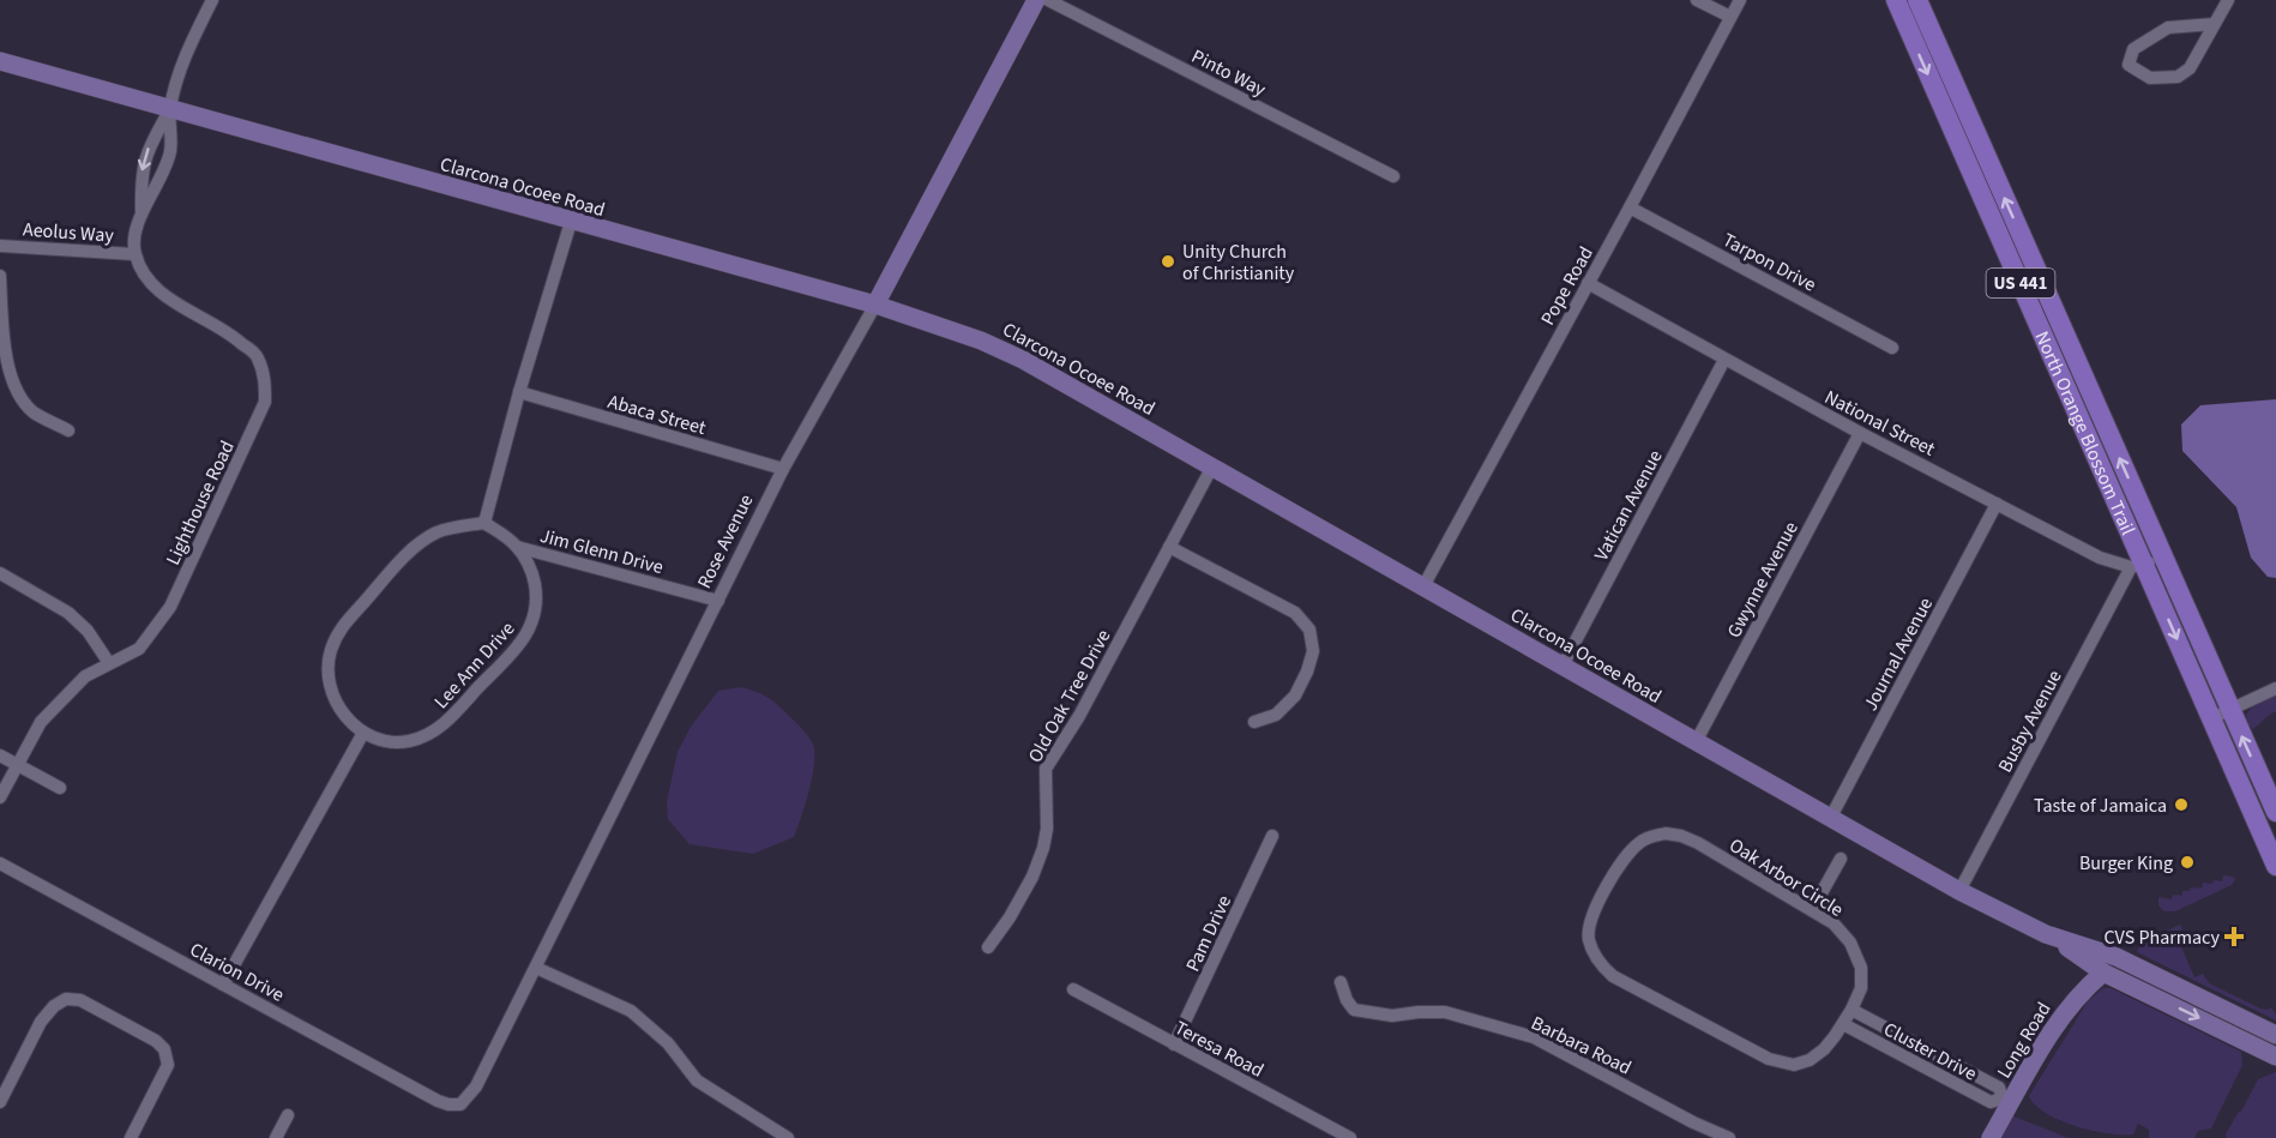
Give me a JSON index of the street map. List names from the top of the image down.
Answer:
{
  "streets": {
    "main road": [
      "Clarcona Ocoee Road",
      "US 441",
      "North Orange Blossom Trail",
      "Rose Avenue",
      "Long Road"
    ],
    "street": [
      "Pinto Way",
      "Aeolus Way",
      "Tarpon Drive",
      "Pope Road",
      "Abaca Street",
      "National Street",
      "Lighthouse Road",
      "Vatican Avenue",
      "Jim Glenn Drive",
      "Gwynne Avenue",
      "Journal Avenue",
      "Lee Ann Drive",
      "Old Oak Tree Drive",
      "Busby Avenue",
      "Oak Arbor Circle",
      "Pam Drive",
      "Clarion Drive",
      "Barbara Road",
      "Teresa Road",
      "Cluster Drive"
    ]
  },
  "crossings": [
    ["Clarcona Ocoee Road", "Pope Road"],
    ["Clarcona Ocoee Road", "Vatican Avenue"],
    ["Clarcona Ocoee Road", "Rose Avenue"],
    ["Clarcona Ocoee Road", "Gwynne Avenue"],
    ["Clarcona Ocoee Road", "Journal Avenue"],
    ["Clarcona Ocoee Road", "Old Oak Tree Drive"],
    ["Clarcona Ocoee Road", "Busby Avenue"],
    ["Clarcona Ocoee Road", "Long Road"],
    ["Aeolus Way", "Lighthouse Road"],
    ["Tarpon Drive", "Pope Road"],
    ["Pope Road", "National Street"],
    ["Abaca Street", "Rose Avenue"],
    ["National Street", "North Orange Blossom Trail"],
    ["National Street", "Vatican Avenue"],
    ["National Street", "Gwynne Avenue"],
    ["National Street", "Journal Avenue"],
    ["National Street", "Busby Avenue"],
    ["North Orange Blossom Trail", "Busby Avenue"],
    ["Rose Avenue", "Jim Glenn Drive"],
    ["Rose Avenue", "Clarion Drive"],
    ["Jim Glenn Drive", "Lee Ann Drive"],
    ["Oak Arbor Circle", "Cluster Drive"],
    ["Pam Drive", "Teresa Road"],
    ["Long Road", "Cluster Drive"]
  ],
  "places": {
    "other": ["Unity Church of Christianity", "Taste of Jamaica", "Burger King"],
    "health": ["CVS Pharmacy"]
  }
}
